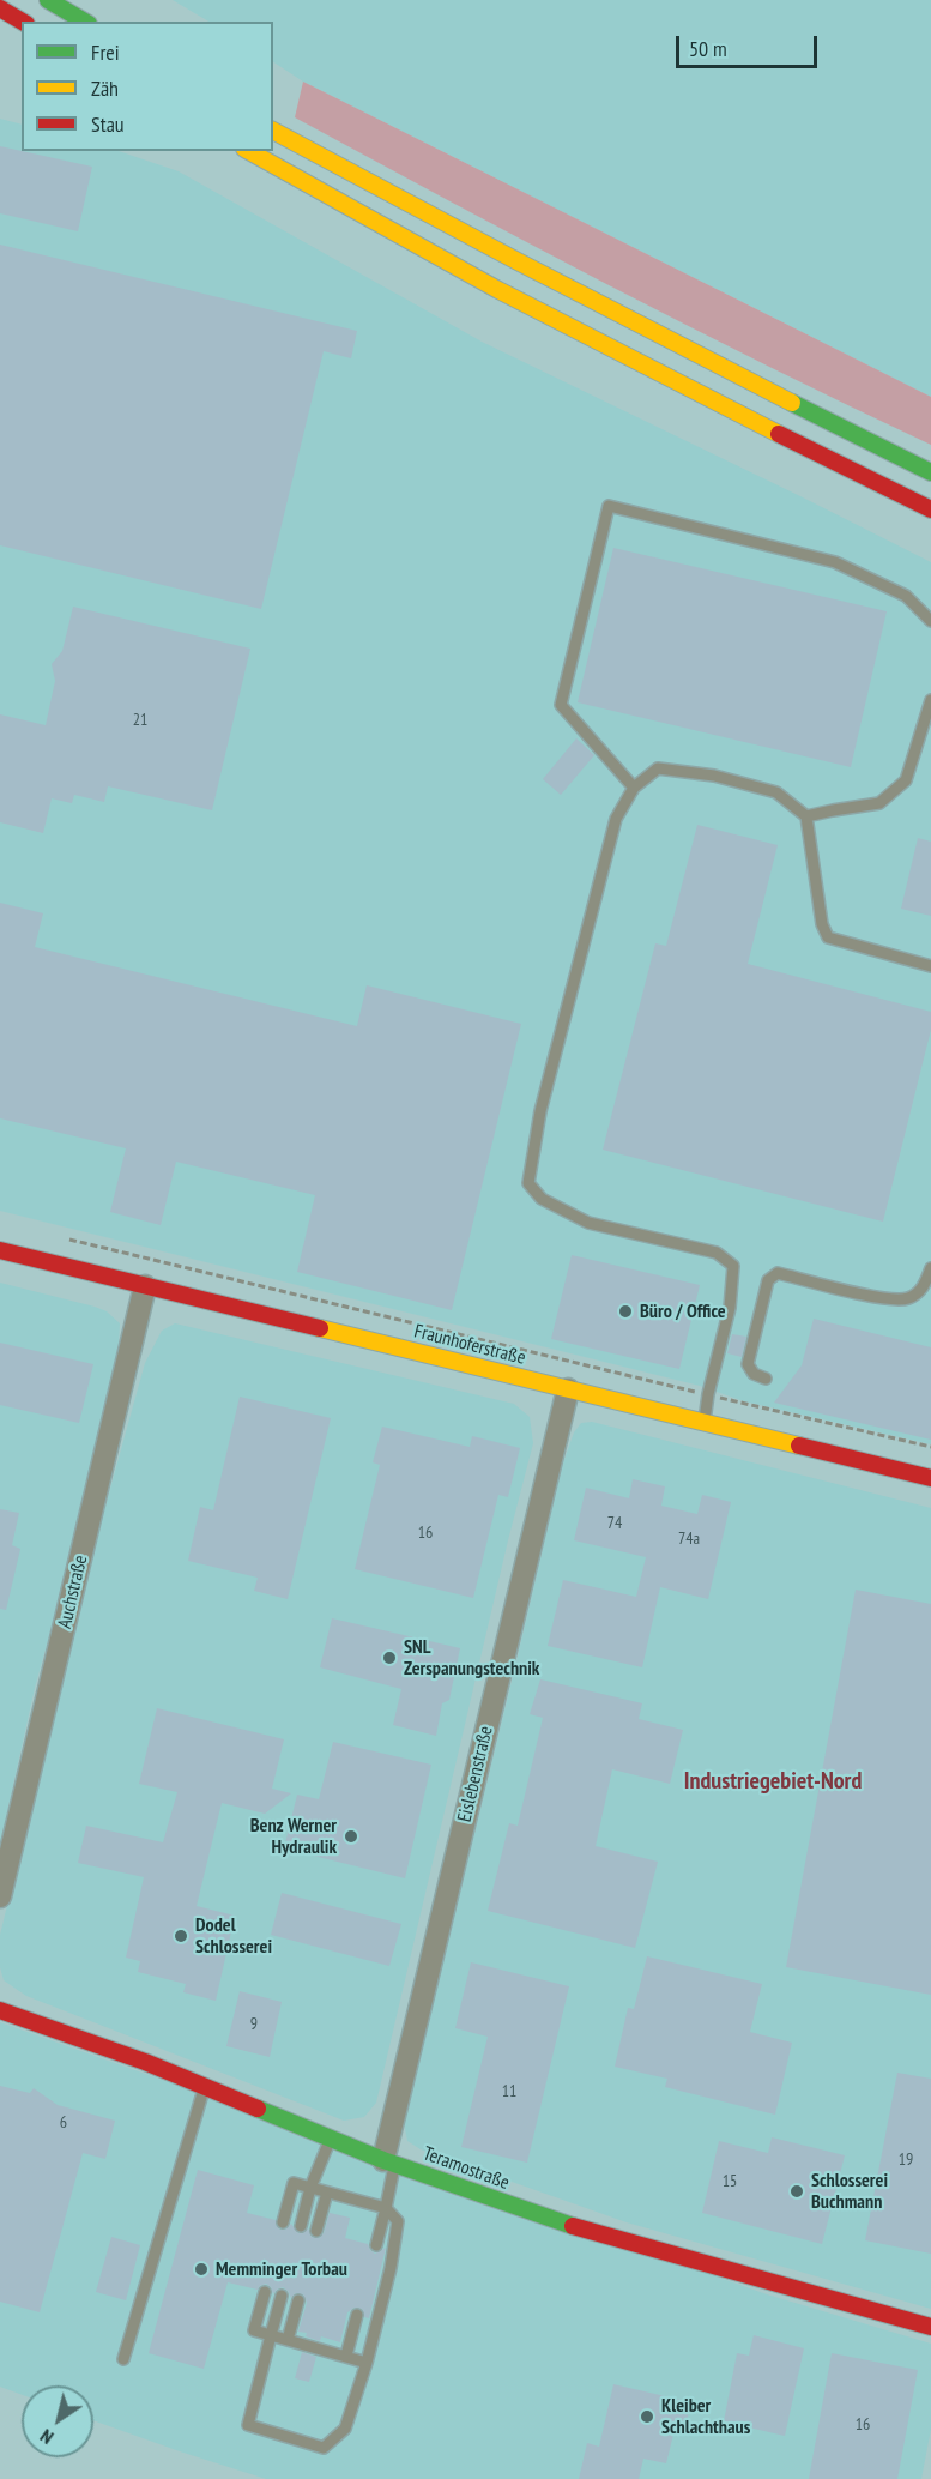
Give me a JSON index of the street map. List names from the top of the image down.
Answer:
{
  "streets": {
    "main road": ["Fraunhoferstraße", "Teramostraße"],
    "street": ["Auchstraße", "Eislebenstraße"]
  },
  "crossings": [
    ["Fraunhoferstraße", "Auchstraße"],
    ["Fraunhoferstraße", "Eislebenstraße"],
    ["Eislebenstraße", "Teramostraße"]
  ],
  "districts": ["Industriegebiet-Nord"],
  "places": [
    "Büro / Office",
    "SNL Zerspanungstechnik",
    "Benz Werner Hydraulik",
    "Dodel Schlosserei",
    "Schlosserei Buchmann",
    "Memminger Torbau",
    "Kleiber Schlachthaus"
  ],
  "house_numbers": [
    "21",
    "74",
    "16",
    "74a",
    "9",
    "11",
    "6",
    "19",
    "15",
    "16"
  ],
  "legend": ["Frei", "Zäh", "Stau"],
  "scale_bar": "50 m",
  "north": "bottom left"
}
